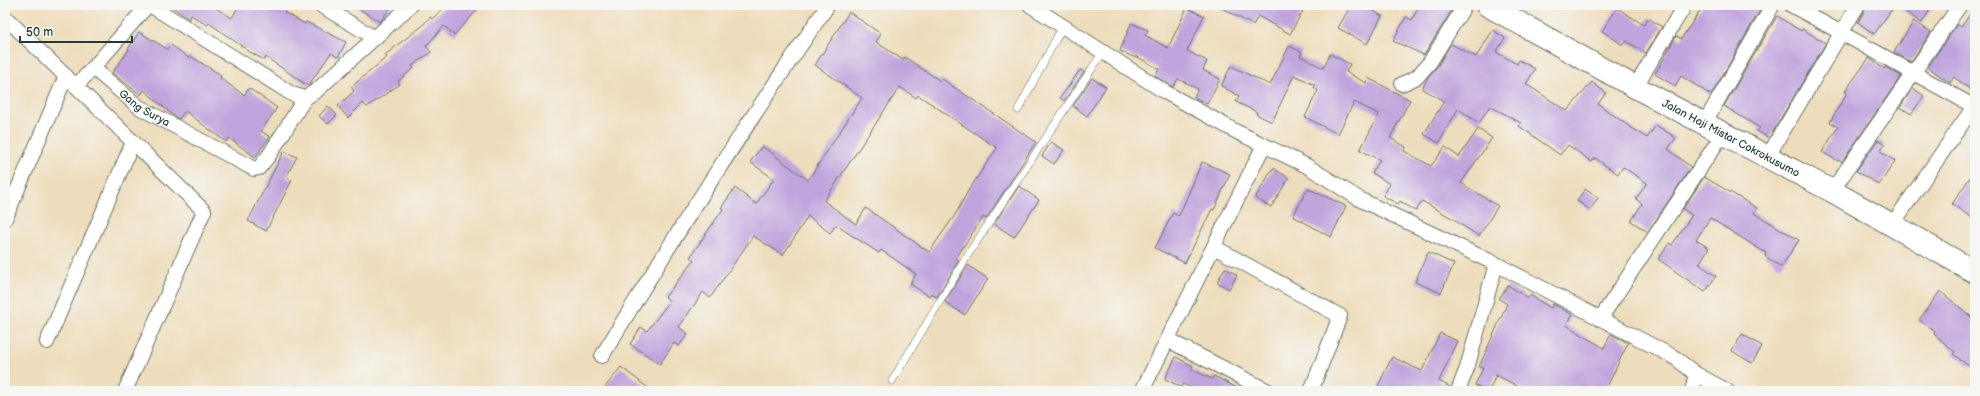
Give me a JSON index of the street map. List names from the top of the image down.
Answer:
{
  "streets": {
    "main road": ["Jalan Haji Mistar Cokrokusumo"],
    "street": ["Gang Surya"]
  },
  "scale_bar": "50 m"
}
